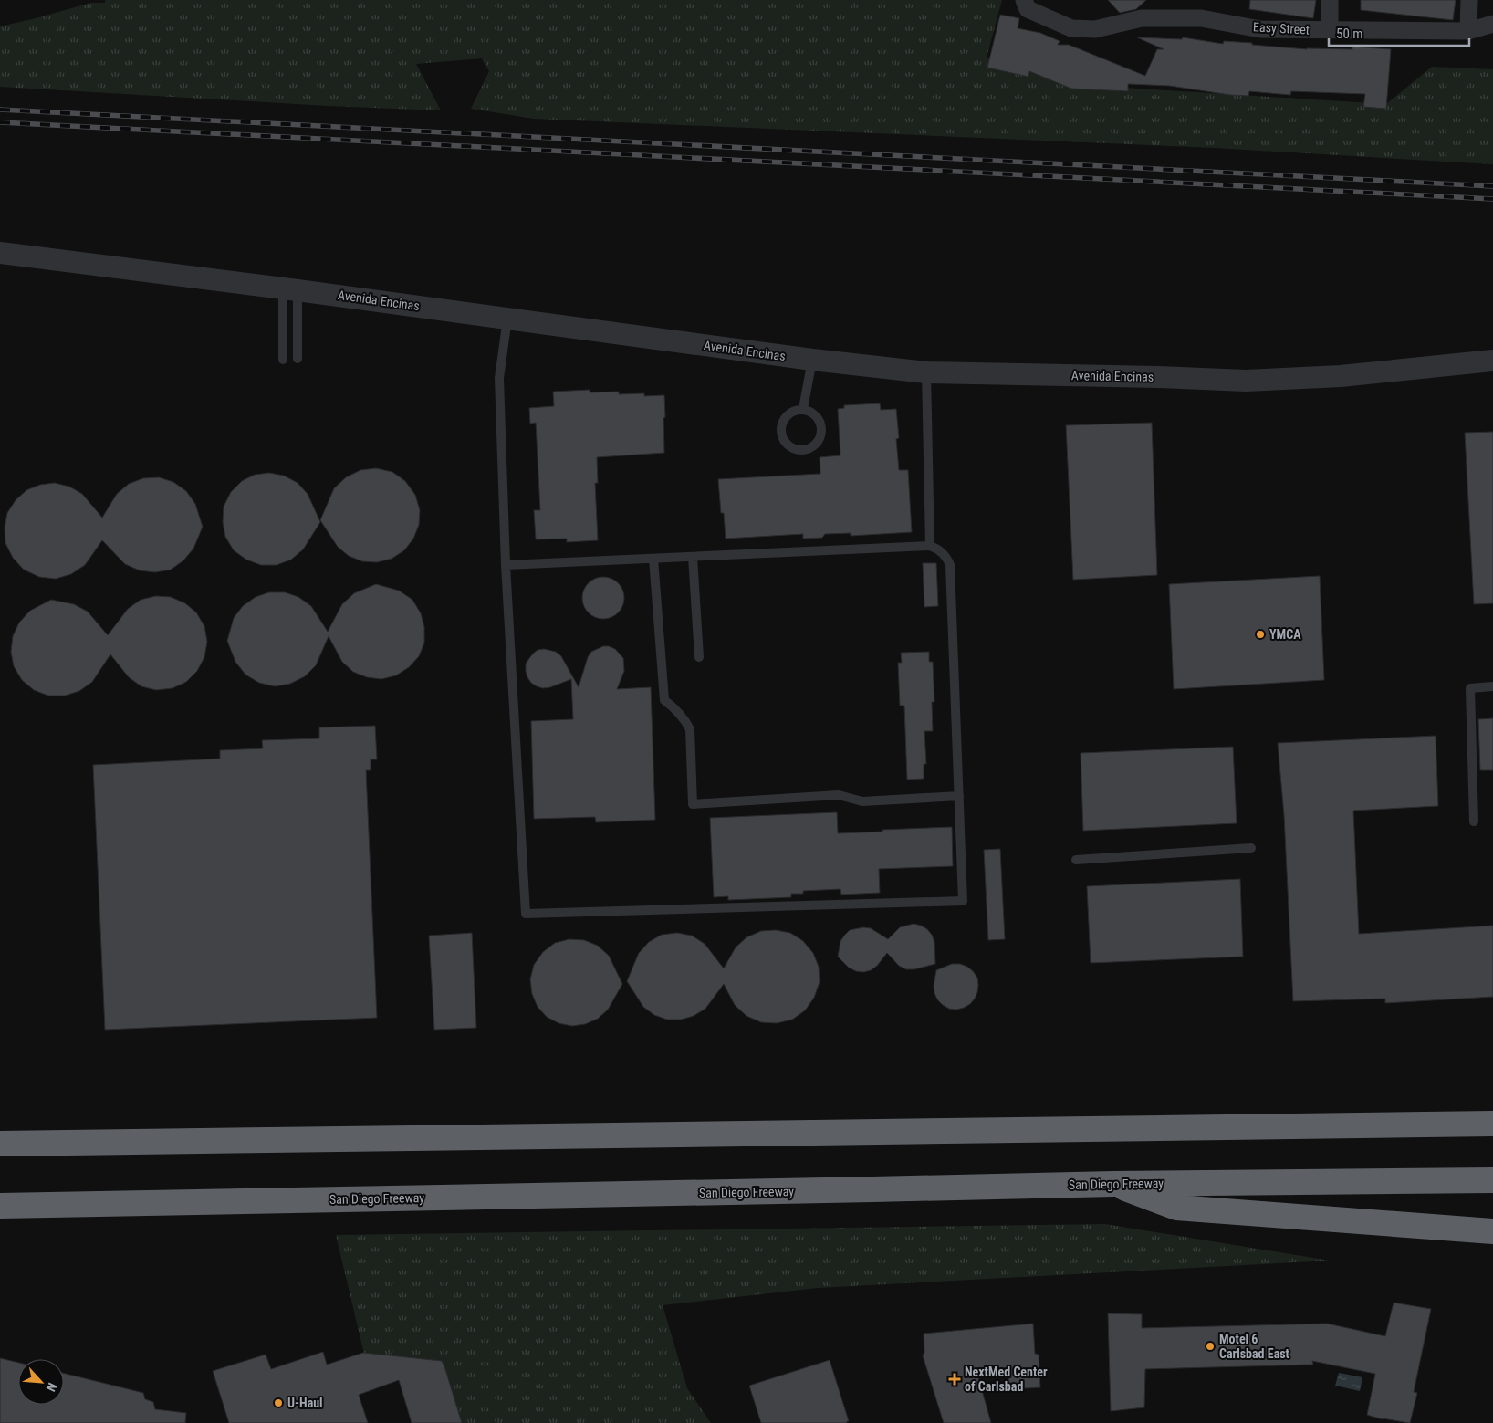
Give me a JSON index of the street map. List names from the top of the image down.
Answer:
{
  "streets": {
    "highway": ["San Diego Freeway"],
    "street": ["Easy Street", "Avenida Encinas"]
  },
  "places": {
    "other": ["YMCA", "Motel 6 Carlsbad East", "U-Haul"],
    "health": ["NextMed Center of Carlsbad"]
  },
  "scale_bar": "50 m",
  "north": "bottom right"
}
